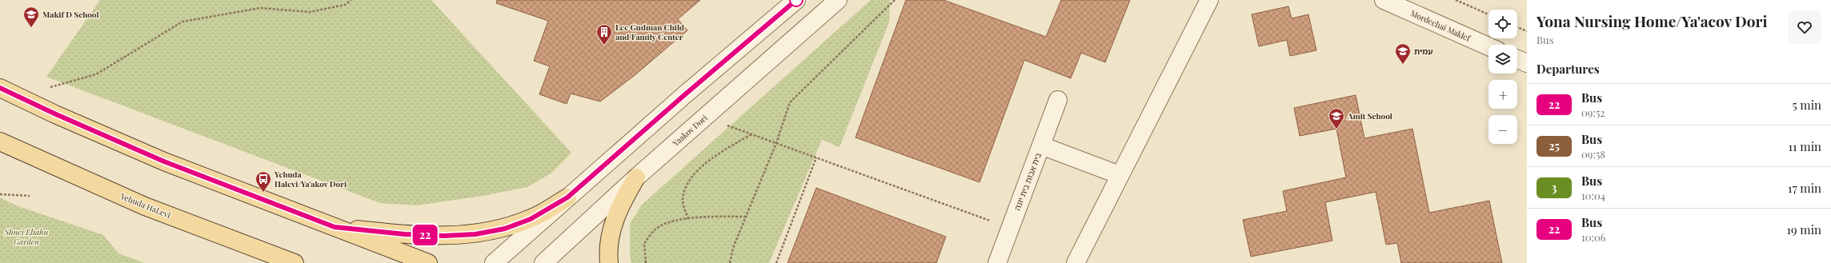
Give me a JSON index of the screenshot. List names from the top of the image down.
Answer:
{
  "streets": {
    "main road": ["Yehuda HaLevi"],
    "street": ["Mordechai Maklef", "Yaakov Dori", "בית אבות בית יונה"]
  },
  "parks": ["Shnei Eliahu Garden"],
  "places": {
    "school or university": ["Makif D School", "עמית", "Amit School"],
    "building": ["Lee Gudman Child and Family Center"],
    "bus stop": ["Yehuda Halevi/Ya'akov Dori"]
  },
  "lines": ["bus line 22"],
  "page": {
    "on_map": "22",
    "heading": [
      ["Yona Nursing Home/Ya'acov Dori", "Bus"],
      "Departures"
    ],
    "map_buttons": ["+", "−"],
    "list": [
      {
        "mark": "22",
        "name": "Bus",
        "note": "09:52",
        "value": "5 min"
      },
      {
        "mark": "25",
        "name": "Bus",
        "note": "09:58",
        "value": "11 min"
      },
      {
        "mark": "3",
        "name": "Bus",
        "note": "10:04",
        "value": "17 min"
      },
      {
        "mark": "22",
        "name": "Bus",
        "note": "10:06",
        "value": "19 min"
      }
    ]
  }
}
